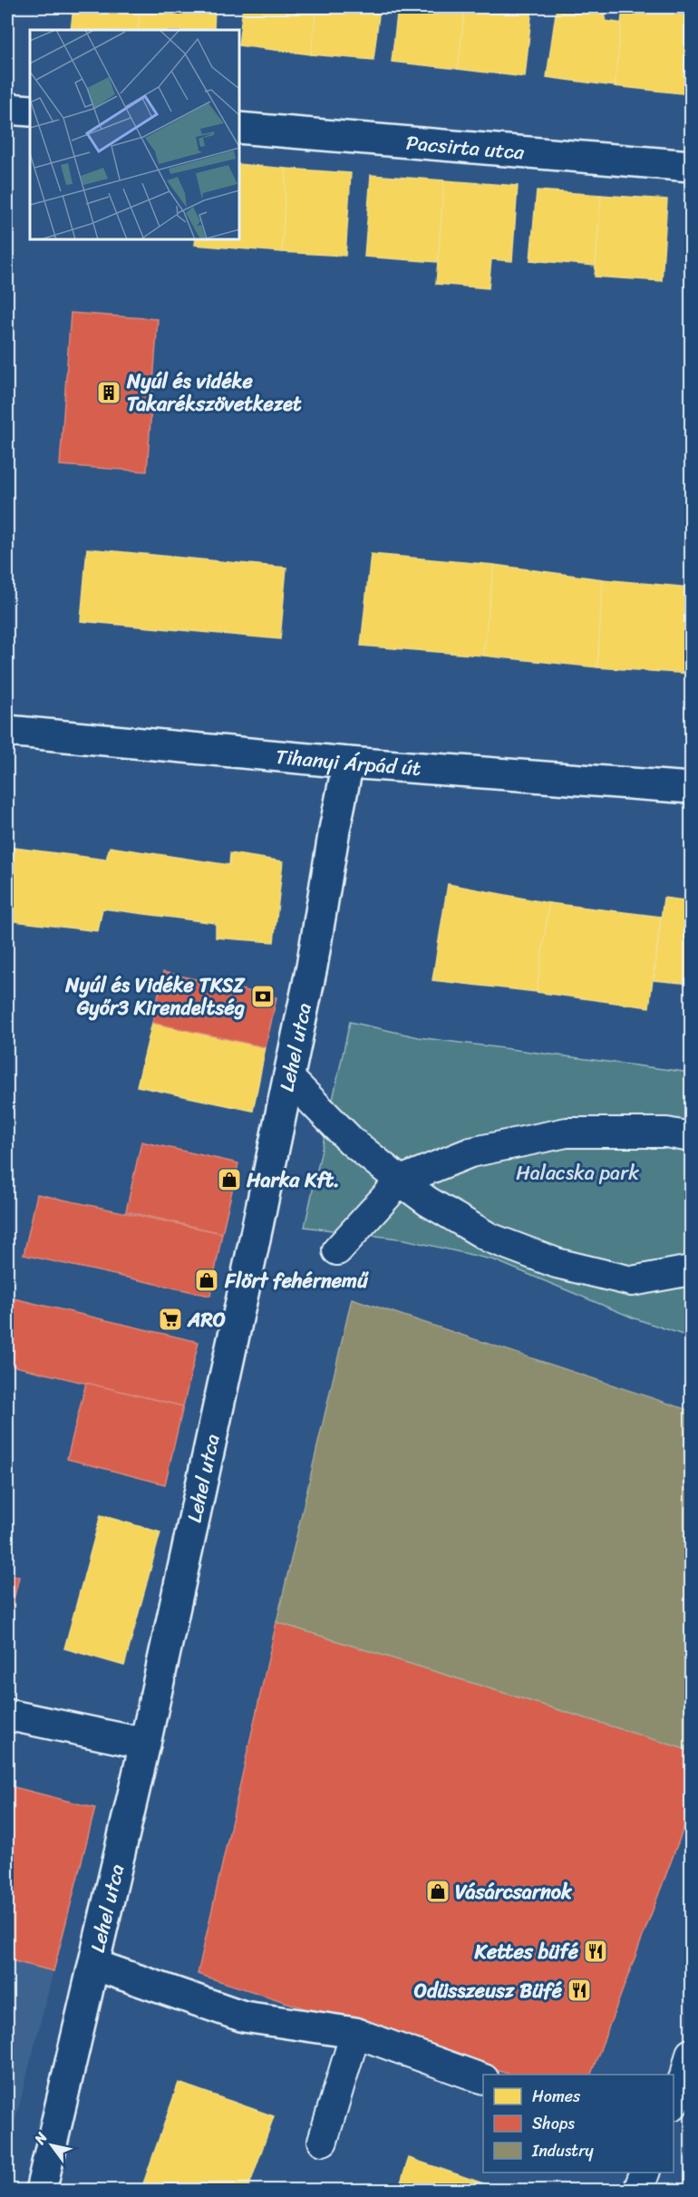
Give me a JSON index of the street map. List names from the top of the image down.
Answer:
{
  "streets": {
    "street": ["Pacsirta utca", "Tihanyi Árpád út", "Lehel utca"]
  },
  "crossings": [
    ["Tihanyi Árpád út", "Lehel utca"]
  ],
  "parks": ["Halacska park"],
  "places": {
    "building": ["Nyúl és vidéke Takarékszövetkezet"],
    "bank": ["Nyúl és Vidéke TKSZ Győr3 Kirendeltség"],
    "shop": ["Harka Kft.", "Flört fehérnemű", "Vásárcsarnok"],
    "supermarket": ["ARO"],
    "restaurant": ["Kettes büfé", "Odüsszeusz Büfé"]
  },
  "legend": ["Homes", "Shops", "Industry"],
  "north": "top left"
}
